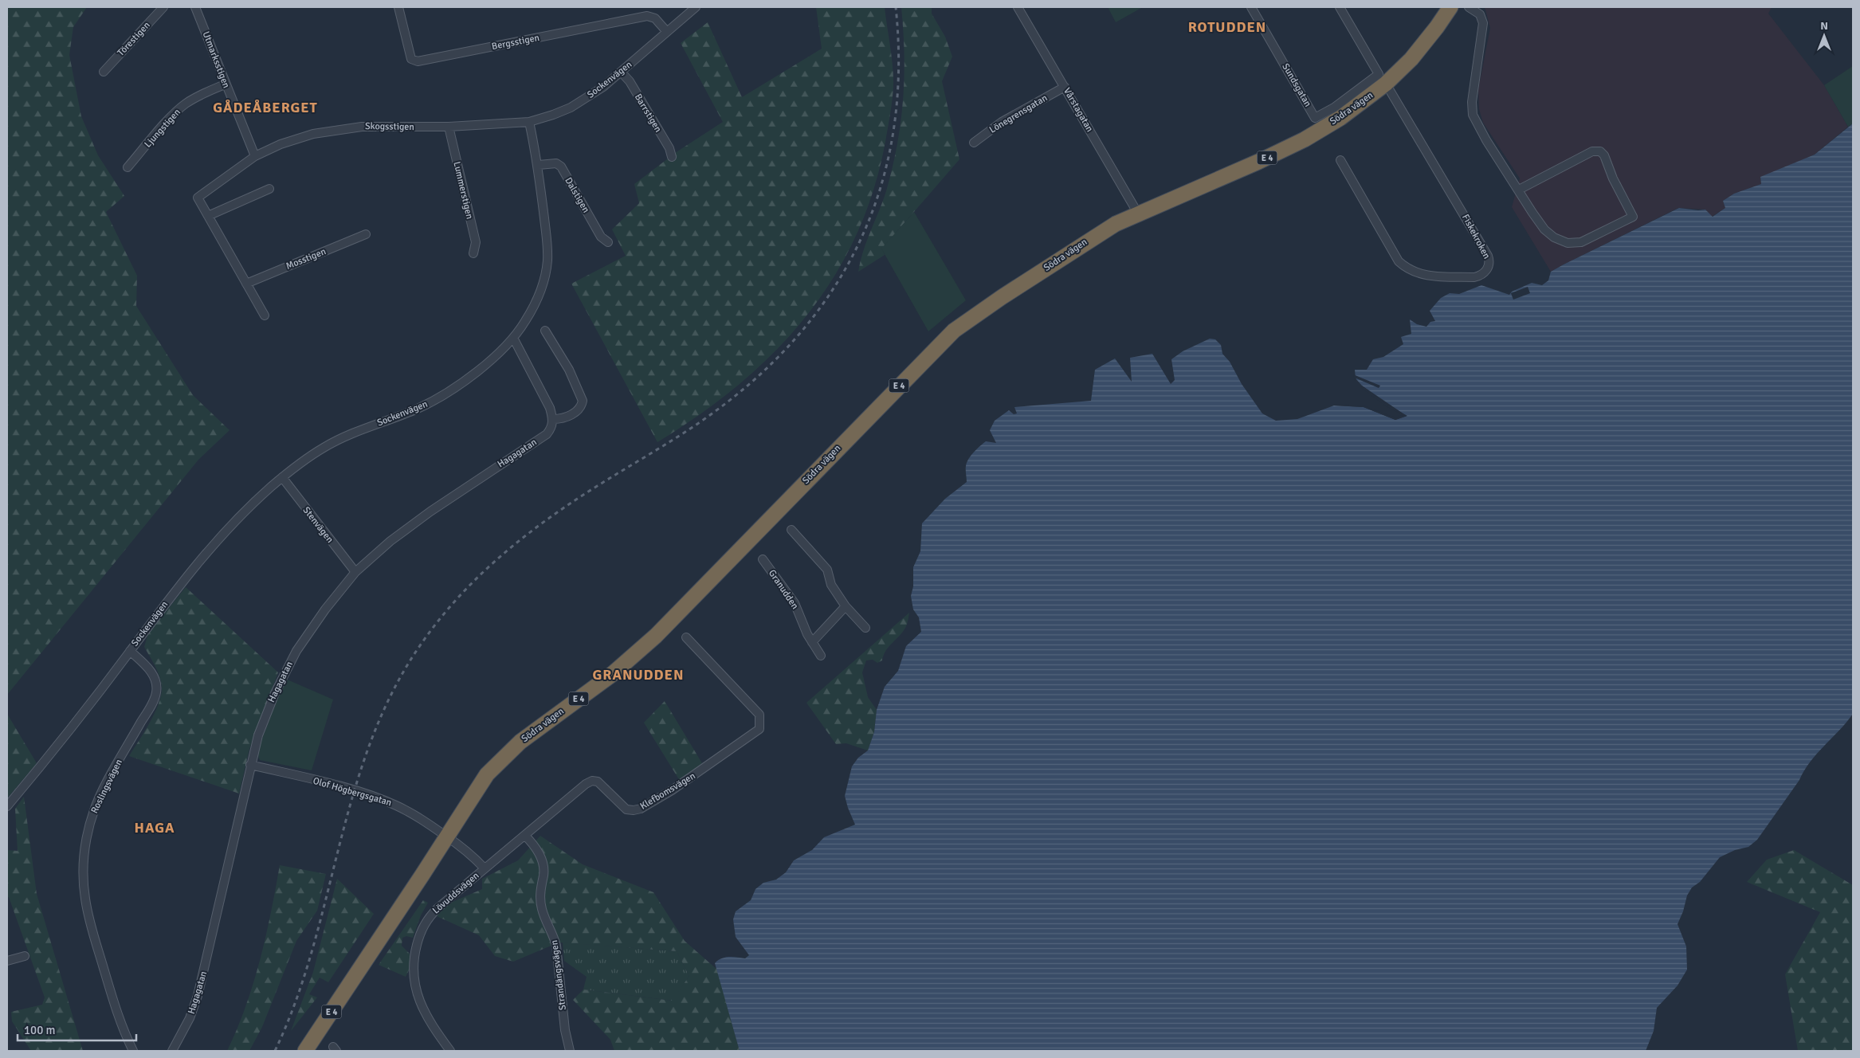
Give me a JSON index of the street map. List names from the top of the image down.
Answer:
{
  "streets": {
    "highway": ["Södra vägen", "E 4"],
    "street": [
      "Törestigen",
      "Bergsstigen",
      "Utmarksstigen",
      "Sockenvägen",
      "Sundsgatan",
      "Vårstagatan",
      "Barrstigen",
      "Lönegrensgatan",
      "Skogsstigen",
      "Ljungstigen",
      "Lummerstigen",
      "Dalstigen",
      "Fiskekroken",
      "Mosstigen",
      "Hagagatan",
      "Stenvägen",
      "Granudden",
      "Roslingsvägen",
      "Klefbomsvägen",
      "Olof Högbergsgatan",
      "Lövuddsvägen",
      "Strandängsvägen"
    ]
  },
  "crossings": [
    ["Bergsstigen", "Sockenvägen"],
    ["Utmarksstigen", "Skogsstigen"],
    ["Utmarksstigen", "Ljungstigen"],
    ["Sockenvägen", "Barrstigen"],
    ["Sockenvägen", "Skogsstigen"],
    ["Sockenvägen", "Dalstigen"],
    ["Sockenvägen", "Stenvägen"],
    ["Sockenvägen", "Roslingsvägen"],
    ["Sundsgatan", "Södra vägen"],
    ["Sundsgatan", "Fiskekroken"],
    ["Södra vägen", "Vårstagatan"],
    ["Södra vägen", "Fiskekroken"],
    ["Södra vägen", "Olof Högbergsgatan"],
    ["Södra vägen", "Lövuddsvägen"],
    ["Vårstagatan", "Lönegrensgatan"],
    ["Skogsstigen", "Lummerstigen"],
    ["Hagagatan", "Stenvägen"],
    ["Hagagatan", "Olof Högbergsgatan"],
    ["Klefbomsvägen", "Lövuddsvägen"],
    ["Klefbomsvägen", "Strandängsvägen"],
    ["Olof Högbergsgatan", "Lövuddsvägen"]
  ],
  "districts": [
    "ROTUDDEN",
    "GÅDEÅBERGET",
    "GRANUDDEN",
    "HAGA"
  ],
  "scale_bar": "100 m",
  "north": "top"
}
